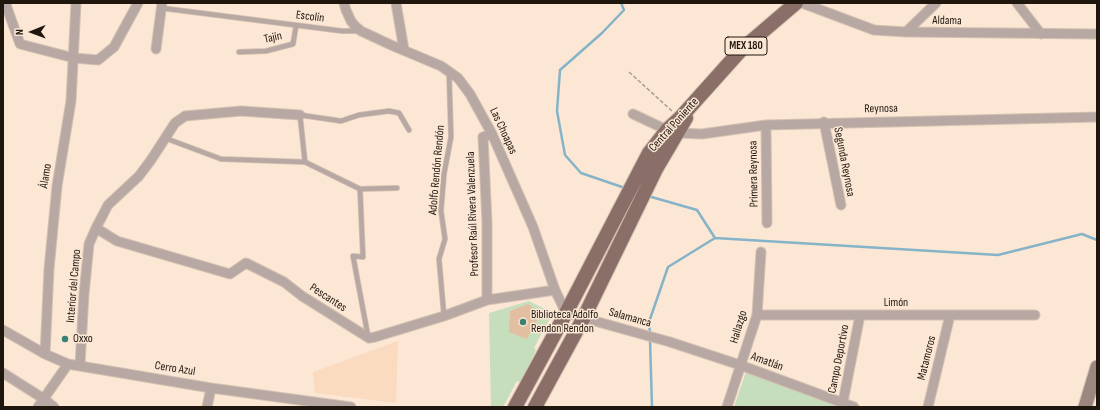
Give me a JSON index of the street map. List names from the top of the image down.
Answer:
{
  "streets": {
    "main road": ["MEX 180", "Central Poniente"],
    "street": [
      "Aldama",
      "Reynosa",
      "Las Choapas",
      "Segunda Reynosa",
      "Primera Reynosa",
      "Álamo",
      "Profesor Raúl Rivera Valenzuela",
      "Interior del Campo",
      "Pescantes",
      "Limón",
      "Salamanca",
      "Hallazgo",
      "Matamoros",
      "Campo Deportivo",
      "Amatlán",
      "Cerro Azul"
    ],
    "lane": ["Escolín", "Tajín", "Adolfo Rendón Rendón"]
  },
  "crossings": [
    ["Escolín", "Tajín"],
    ["Escolín", "Las Choapas"],
    ["MEX 180", "Central Poniente"],
    ["Reynosa", "Central Poniente"],
    ["Reynosa", "Segunda Reynosa"],
    ["Reynosa", "Primera Reynosa"],
    ["Central Poniente", "Las Choapas"],
    ["Central Poniente", "Salamanca"],
    ["Las Choapas", "Adolfo Rendón Rendón"],
    ["Las Choapas", "Profesor Raúl Rivera Valenzuela"],
    ["Álamo", "Cerro Azul"],
    ["Interior del Campo", "Pescantes"],
    ["Interior del Campo", "Cerro Azul"],
    ["Limón", "Hallazgo"],
    ["Limón", "Matamoros"],
    ["Limón", "Campo Deportivo"],
    ["Salamanca", "Amatlán"],
    ["Hallazgo", "Amatlán"],
    ["Campo Deportivo", "Amatlán"]
  ],
  "places": ["Biblioteca Adolfo Rendon Rendon", "Oxxo"],
  "north": "left"
}
